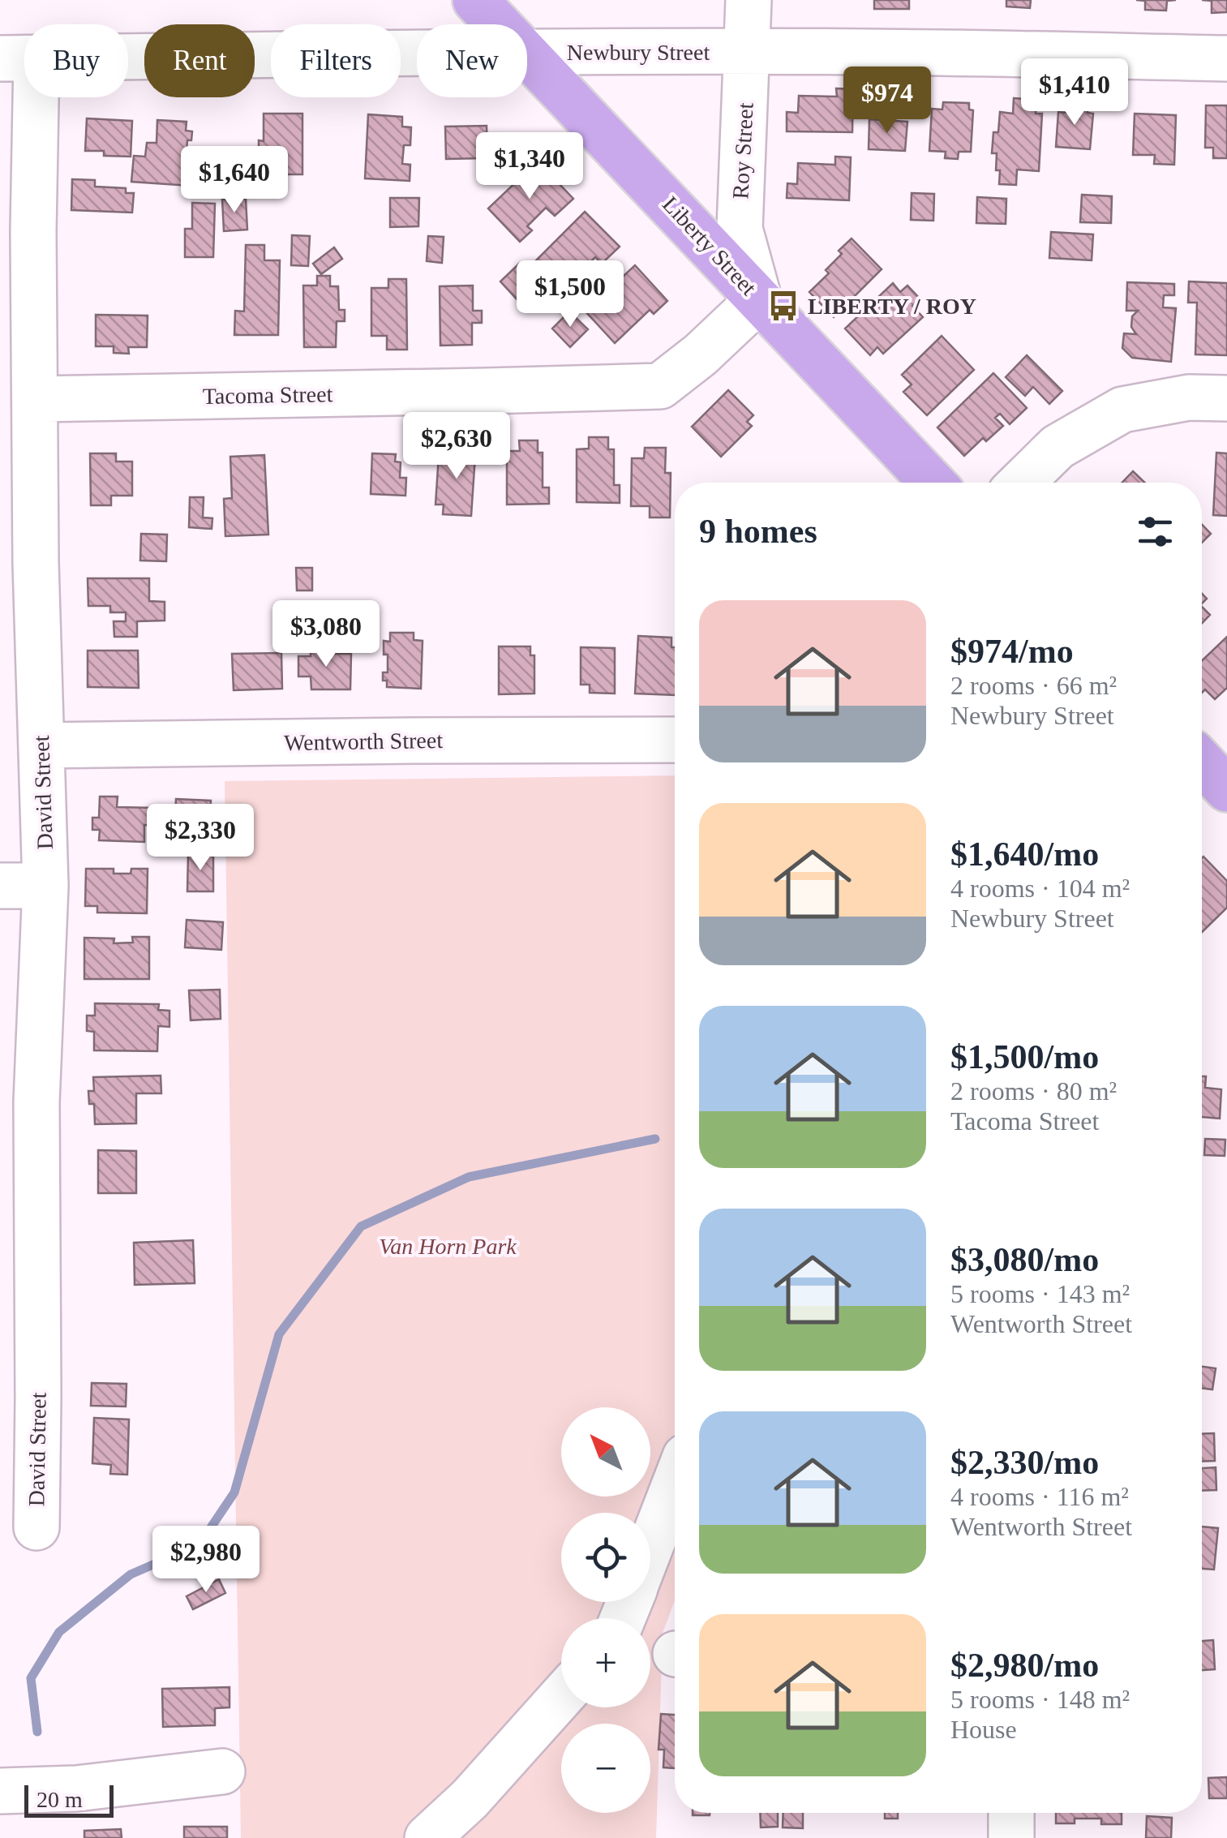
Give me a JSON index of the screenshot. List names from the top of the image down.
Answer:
{
  "streets": {
    "main road": ["Liberty Street"],
    "street": [
      "Newbury Street",
      "Roy Street",
      "Tacoma Street",
      "Wentworth Street",
      "David Street"
    ]
  },
  "crossings": [
    ["Newbury Street", "Roy Street"],
    ["Newbury Street", "David Street"],
    ["Roy Street", "Liberty Street"],
    ["Roy Street", "Tacoma Street"],
    ["Liberty Street", "Tacoma Street"],
    ["Tacoma Street", "David Street"],
    ["Wentworth Street", "David Street"]
  ],
  "parks": ["Van Horn Park"],
  "places": {
    "bus stop": ["LIBERTY / ROY"]
  },
  "scale_bar": "20 m",
  "north": "top left",
  "page": {
    "chip": [
      "Buy",
      "Rent",
      "Filters",
      "New"
    ],
    "price": [
      "$1,410",
      "$974",
      "$1,340",
      "$1,640",
      "$1,500",
      "$2,630",
      "$3,080",
      "$2,330",
      "$2,980"
    ],
    "heading": "9 homes",
    "list": [
      {
        "name": "$974/mo",
        "note": "2 rooms · 66 m² · Newbury Street"
      },
      {
        "name": "$1,640/mo",
        "note": "4 rooms · 104 m² · Newbury Street"
      },
      {
        "name": "$1,500/mo",
        "note": "2 rooms · 80 m² · Tacoma Street"
      },
      {
        "name": "$3,080/mo",
        "note": "5 rooms · 143 m² · Wentworth Street"
      },
      {
        "name": "$2,330/mo",
        "note": "4 rooms · 116 m² · Wentworth Street"
      },
      {
        "name": "$2,980/mo",
        "note": "5 rooms · 148 m² · House"
      }
    ],
    "map_buttons": ["+", "−"],
    "scale": "20 m"
  }
}
